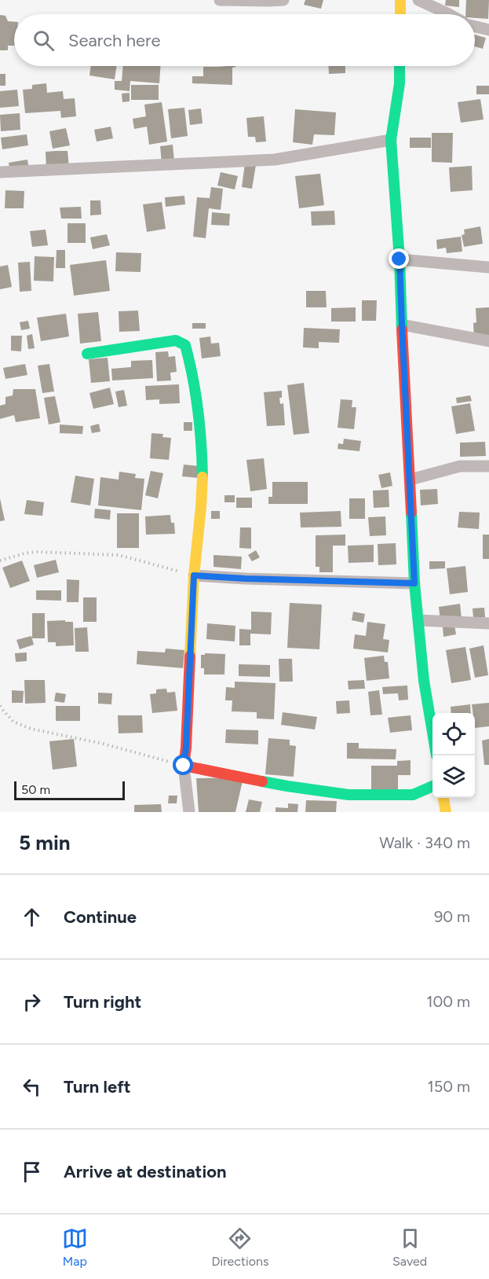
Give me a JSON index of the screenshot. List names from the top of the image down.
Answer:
{
  "scale_bar": "50 m",
  "page": {
    "search": "Search here",
    "scale": "50 m",
    "heading": ["5 min", "Walk · 340 m"],
    "list": [
      ["Continue", "90 m"],
      ["Turn right", "100 m"],
      ["Turn left", "150 m"],
      "Arrive at destination"
    ],
    "nav": ["Map", "Directions", "Saved"]
  }
}
